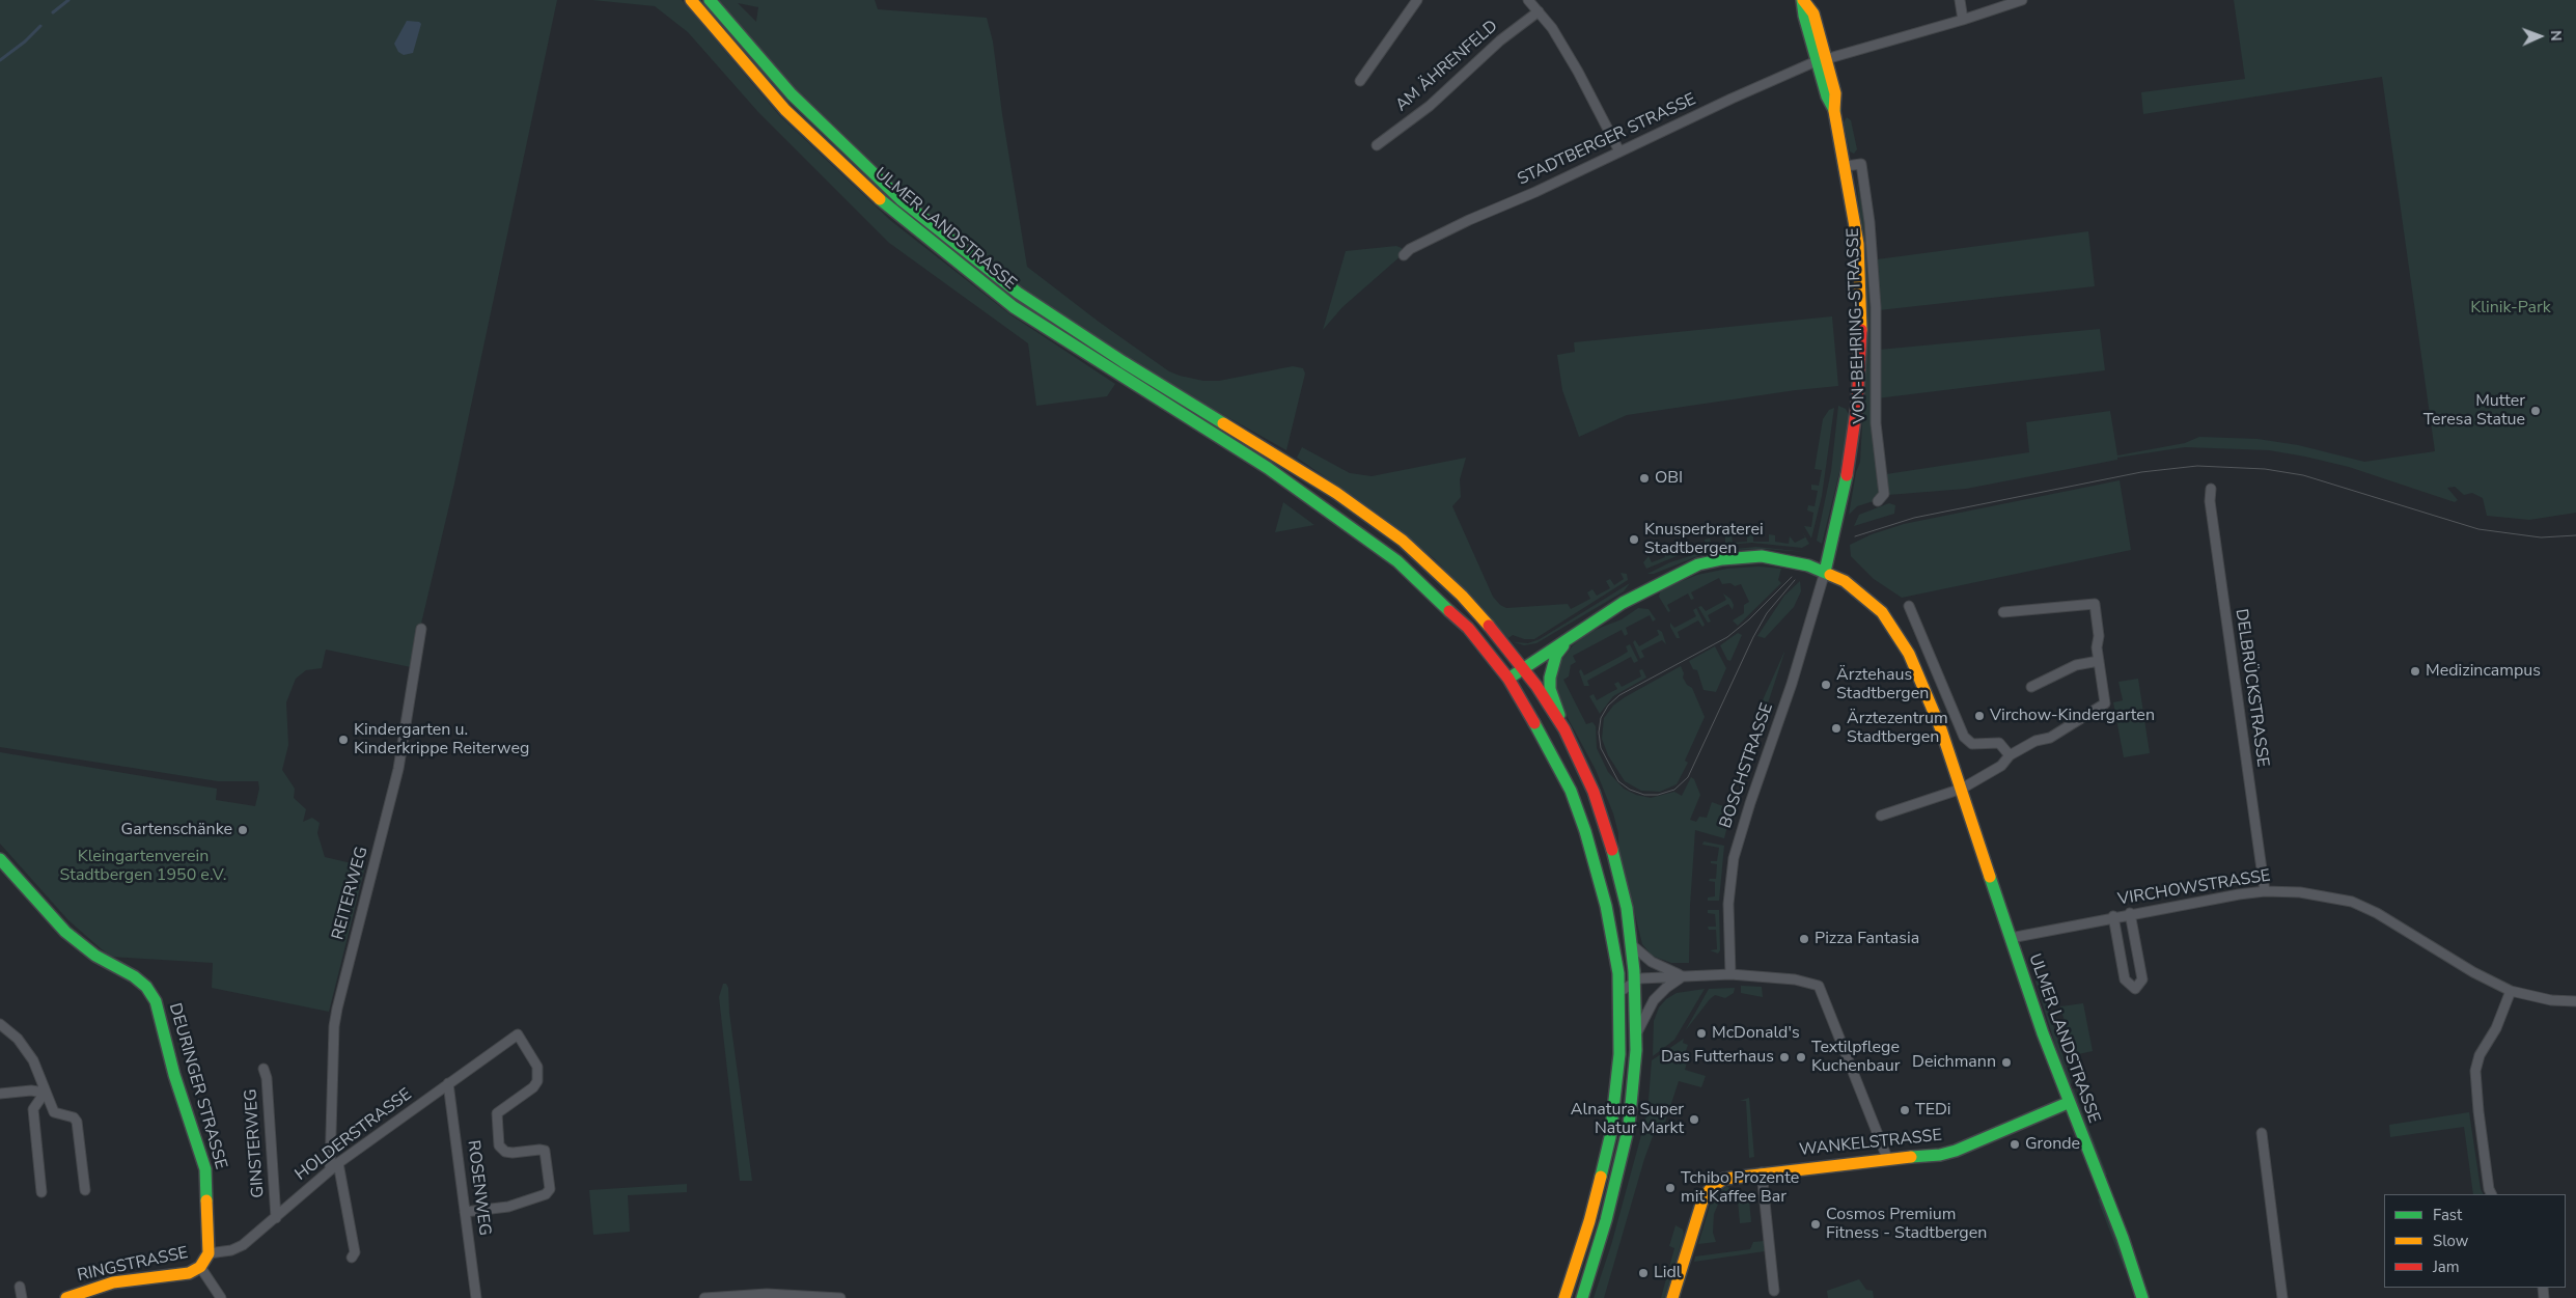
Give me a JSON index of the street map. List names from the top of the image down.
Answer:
{
  "streets": {
    "main road": [
      "ULMER LANDSTRASSE",
      "DEURINGER STRASSE",
      "WANKELSTRASSE",
      "RINGSTRASSE"
    ],
    "street": [
      "AM ÄHRENFELD",
      "STADTBERGER STRASSE",
      "VON-BEHRING-STRASSE",
      "DELBRÜCKSTRASSE",
      "BOSCHSTRASSE",
      "VIRCHOWSTRASSE",
      "REITERWEG",
      "HOLDERSTRASSE",
      "GINSTERWEG",
      "ROSENWEG"
    ]
  },
  "crossings": [
    ["ULMER LANDSTRASSE", "BOSCHSTRASSE"],
    ["ULMER LANDSTRASSE", "VIRCHOWSTRASSE"],
    ["ULMER LANDSTRASSE", "WANKELSTRASSE"],
    ["DELBRÜCKSTRASSE", "VIRCHOWSTRASSE"],
    ["REITERWEG", "HOLDERSTRASSE"],
    ["DEURINGER STRASSE", "HOLDERSTRASSE"],
    ["HOLDERSTRASSE", "GINSTERWEG"],
    ["HOLDERSTRASSE", "ROSENWEG"]
  ],
  "parks": ["Klinik-Park", "Kleingartenverein Stadtbergen 1950 e.V."],
  "places": [
    "Mutter Teresa Statue",
    "OBI",
    "Knusperbraterei Stadtbergen",
    "Medizincampus",
    "Ärztehaus Stadtbergen",
    "Virchow-Kindergarten",
    "Ärztezentrum Stadtbergen",
    "Kindergarten u. Kinderkrippe Reiterweg",
    "Gartenschänke",
    "Pizza Fantasia",
    "McDonald's",
    "Das Futterhaus",
    "Textilpflege Kuchenbaur",
    "Deichmann",
    "TEDi",
    "Alnatura Super Natur Markt",
    "Gronde",
    "Tchibo Prozente mit Kaffee Bar",
    "Cosmos Premium Fitness - Stadtbergen",
    "Lidl"
  ],
  "legend": ["Fast", "Slow", "Jam"],
  "north": "right"
}
